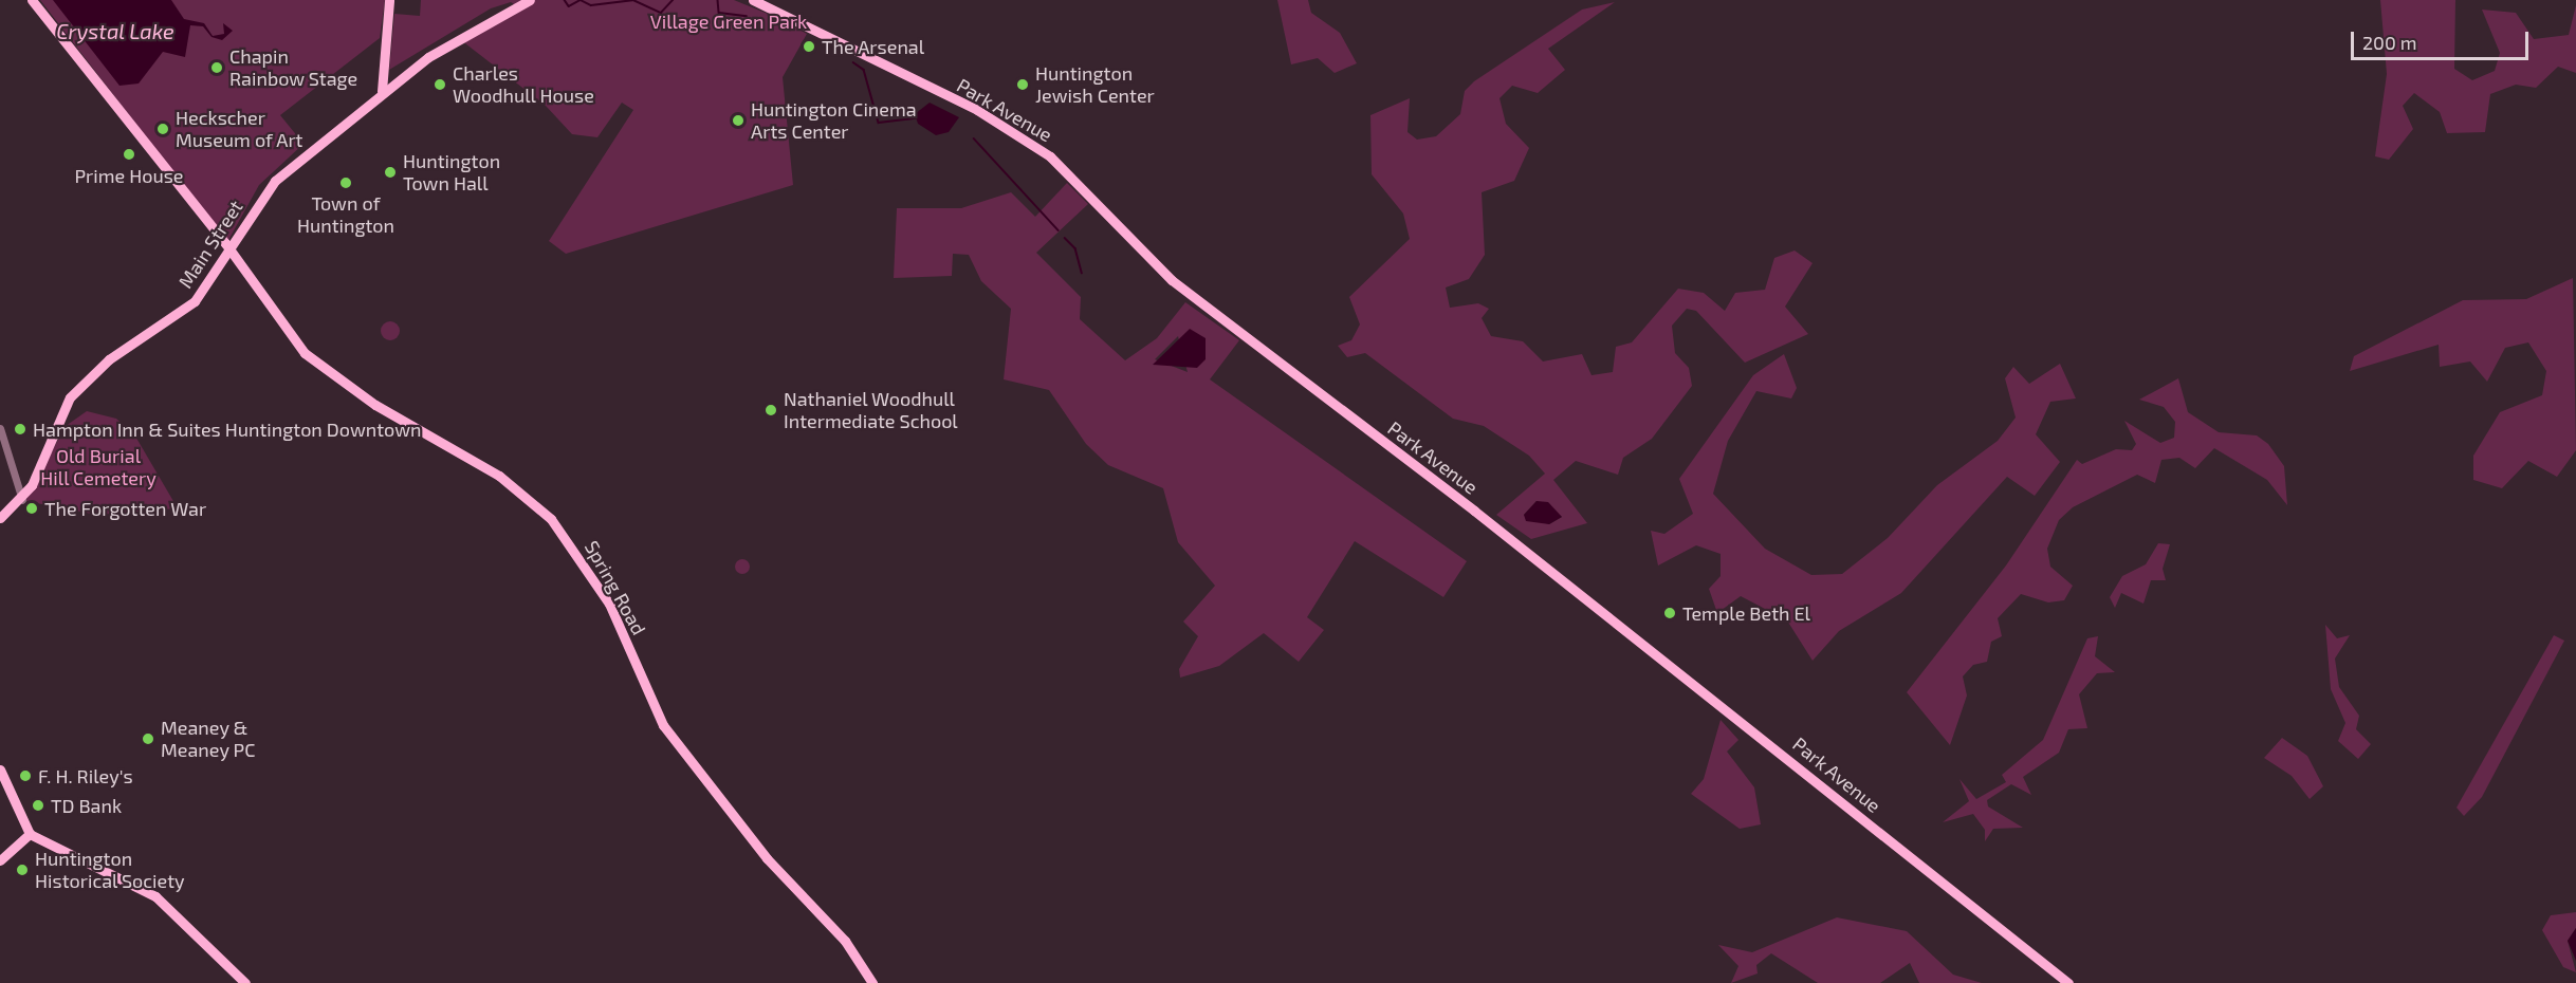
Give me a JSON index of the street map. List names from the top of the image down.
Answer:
{
  "streets": {
    "main road": ["Park Avenue", "Main Street", "Spring Road"]
  },
  "crossings": [
    ["Main Street", "Spring Road"]
  ],
  "water": ["Crystal Lake"],
  "parks": ["Village Green Park", "Old Burial Hill Cemetery"],
  "places": [
    "The Arsenal",
    "Chapin Rainbow Stage",
    "Charles Woodhull House",
    "Huntington Jewish Center",
    "Huntington Cinema Arts Center",
    "Heckscher Museum of Art",
    "Prime House",
    "Huntington Town Hall",
    "Town of Huntington",
    "Nathaniel Woodhull Intermediate School",
    "Hampton Inn & Suites Huntington Downtown",
    "The Forgotten War",
    "Temple Beth El",
    "Meaney & Meaney PC",
    "F. H. Riley's",
    "TD Bank",
    "Huntington Historical Society"
  ],
  "scale_bar": "200 m"
}
